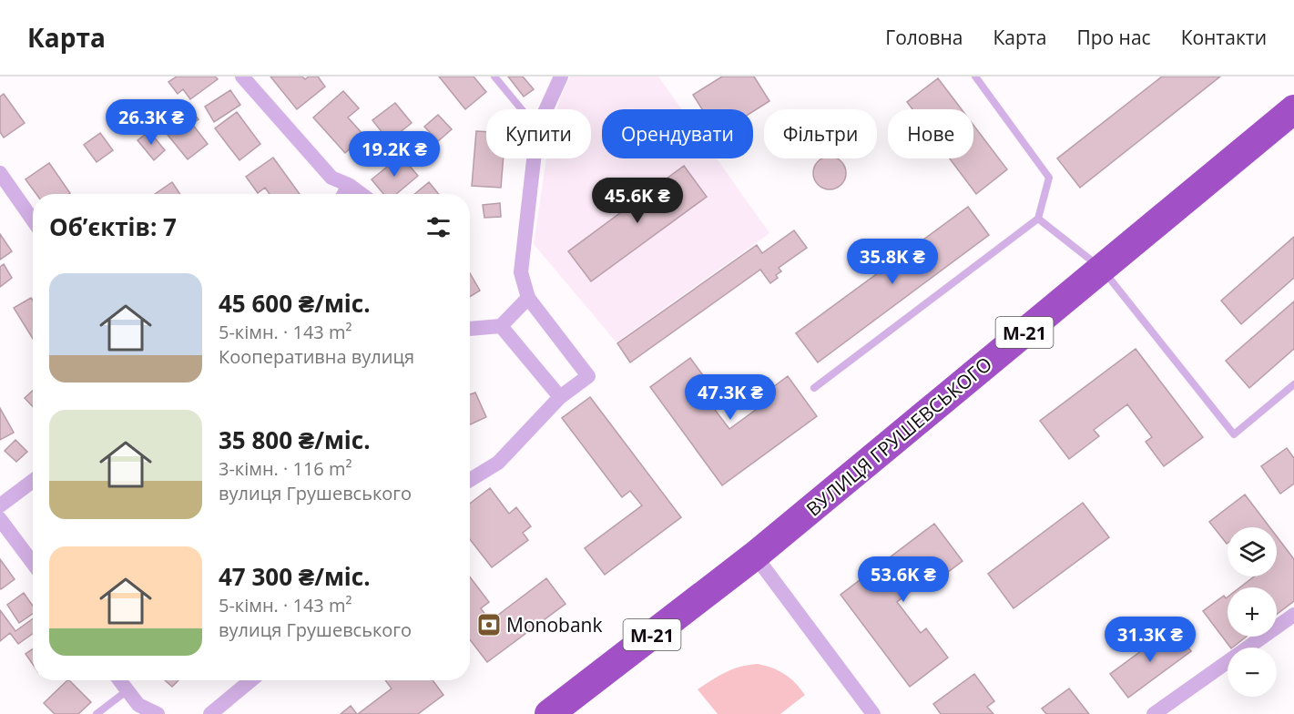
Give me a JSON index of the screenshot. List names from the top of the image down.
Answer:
{
  "streets": {
    "highway": ["М-21", "ВУЛИЦЯ ГРУШЕВСЬКОГО"]
  },
  "places": {
    "bank": ["Monobank"]
  },
  "page": {
    "header": "Карта",
    "nav": [
      "Головна",
      "Карта",
      "Про нас",
      "Контакти"
    ],
    "price": [
      "26.3K ₴",
      "19.2K ₴",
      "45.6K ₴",
      "35.8K ₴",
      "47.3K ₴",
      "53.6K ₴",
      "31.3K ₴"
    ],
    "chip": [
      "Купити",
      "Орендувати",
      "Фільтри",
      "Нове"
    ],
    "heading": "Об’єктів: 7",
    "list": [
      {
        "name": "45 600 ₴/міс.",
        "note": "5-кімн. · 143 m² · Кооперативна вулиця"
      },
      {
        "name": "35 800 ₴/міс.",
        "note": "3-кімн. · 116 m² · вулиця Грушевського"
      },
      {
        "name": "47 300 ₴/міс.",
        "note": "5-кімн. · 143 m² · вулиця Грушевського"
      }
    ],
    "map_buttons": ["+", "−"]
  }
}
